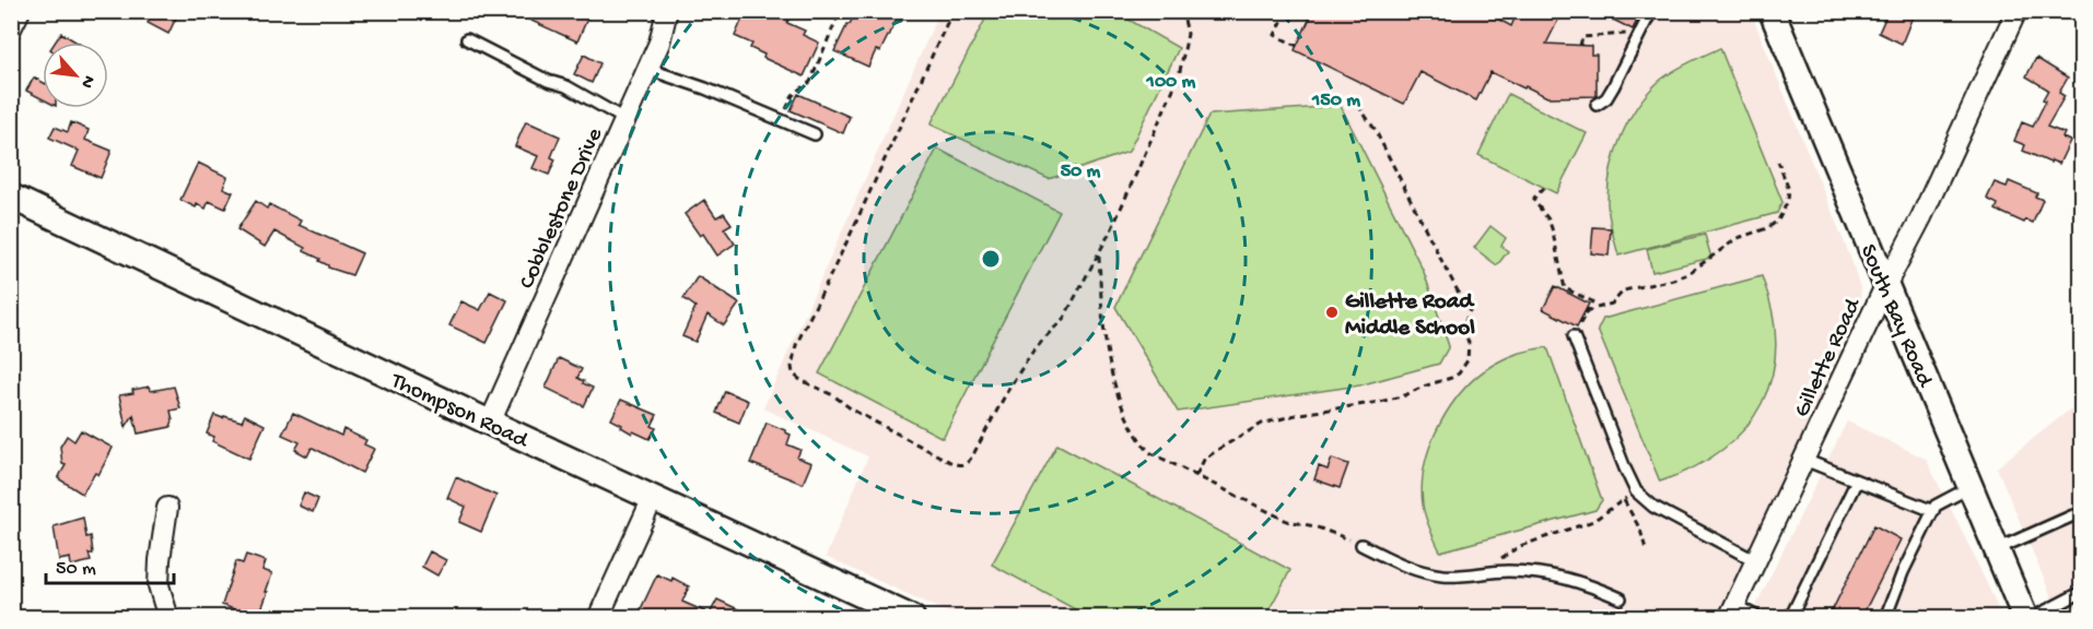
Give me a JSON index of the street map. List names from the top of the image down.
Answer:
{
  "streets": {
    "street": [
      "Cobblestone Drive",
      "South Bay Road",
      "Gillette Road",
      "Thompson Road"
    ]
  },
  "crossings": [
    ["Cobblestone Drive", "Thompson Road"],
    ["South Bay Road", "Gillette Road"]
  ],
  "places": ["Gillette Road Middle School"],
  "scale_bar": "50 m",
  "north": "bottom right",
  "rings": ["100 m", "150 m", "50 m"]
}
